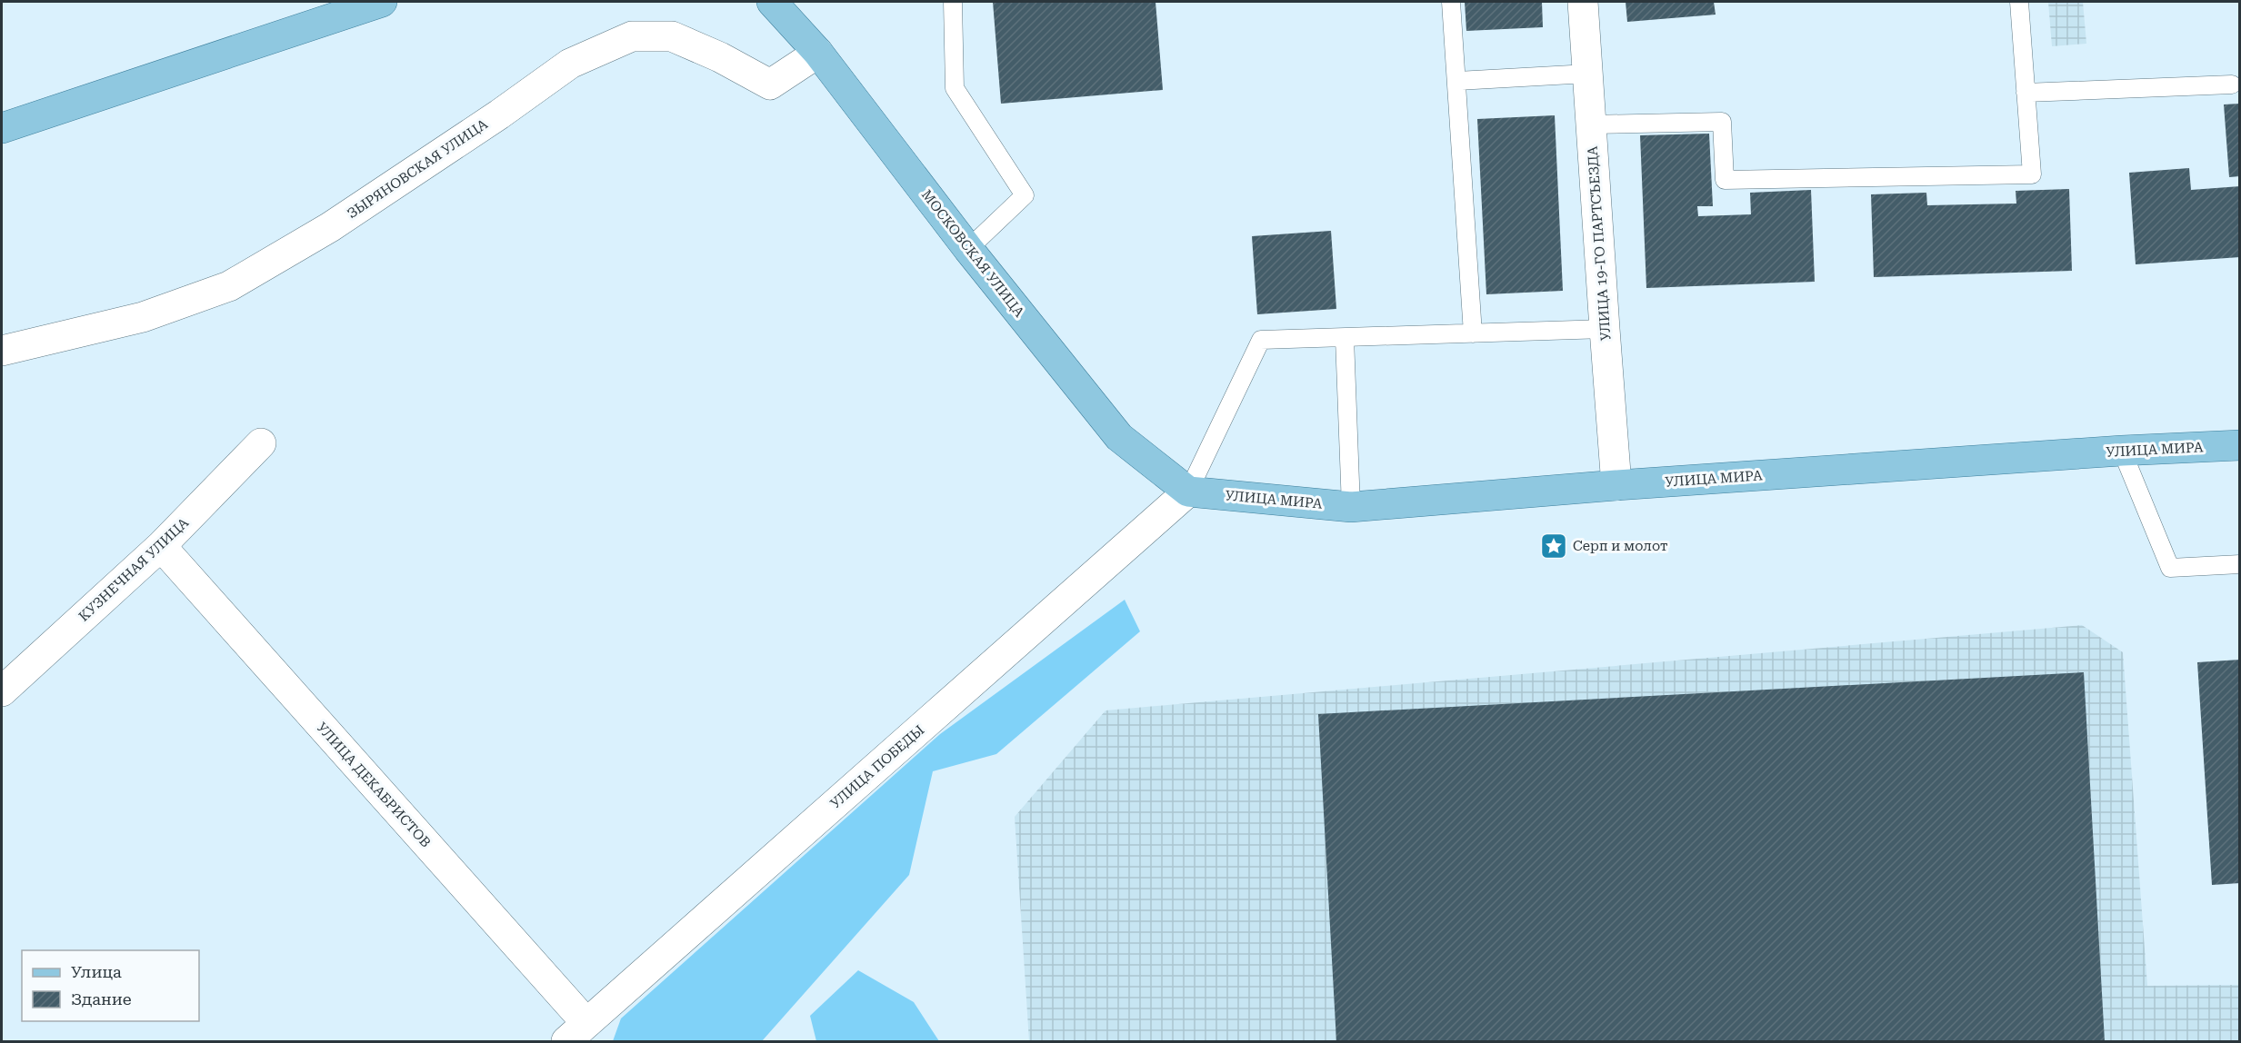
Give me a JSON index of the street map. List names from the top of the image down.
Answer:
{
  "streets": {
    "main road": ["МОСКОВСКАЯ УЛИЦА", "УЛИЦА МИРА"],
    "street": [
      "ЗЫРЯНОВСКАЯ УЛИЦА",
      "УЛИЦА 19-ГО ПАРТСЪЕЗДА",
      "КУЗНЕЧНАЯ УЛИЦА",
      "УЛИЦА ПОБЕДЫ",
      "УЛИЦА ДЕКАБРИСТОВ"
    ]
  },
  "crossings": [
    ["ЗЫРЯНОВСКАЯ УЛИЦА", "МОСКОВСКАЯ УЛИЦА"],
    ["УЛИЦА 19-ГО ПАРТСЪЕЗДА", "УЛИЦА МИРА"],
    ["МОСКОВСКАЯ УЛИЦА", "УЛИЦА МИРА"],
    ["МОСКОВСКАЯ УЛИЦА", "УЛИЦА ПОБЕДЫ"],
    ["УЛИЦА МИРА", "УЛИЦА ПОБЕДЫ"],
    ["КУЗНЕЧНАЯ УЛИЦА", "УЛИЦА ДЕКАБРИСТОВ"],
    ["УЛИЦА ПОБЕДЫ", "УЛИЦА ДЕКАБРИСТОВ"]
  ],
  "places": {
    "place": ["Серп и молот"]
  },
  "legend": ["Улица", "Здание"]
}
